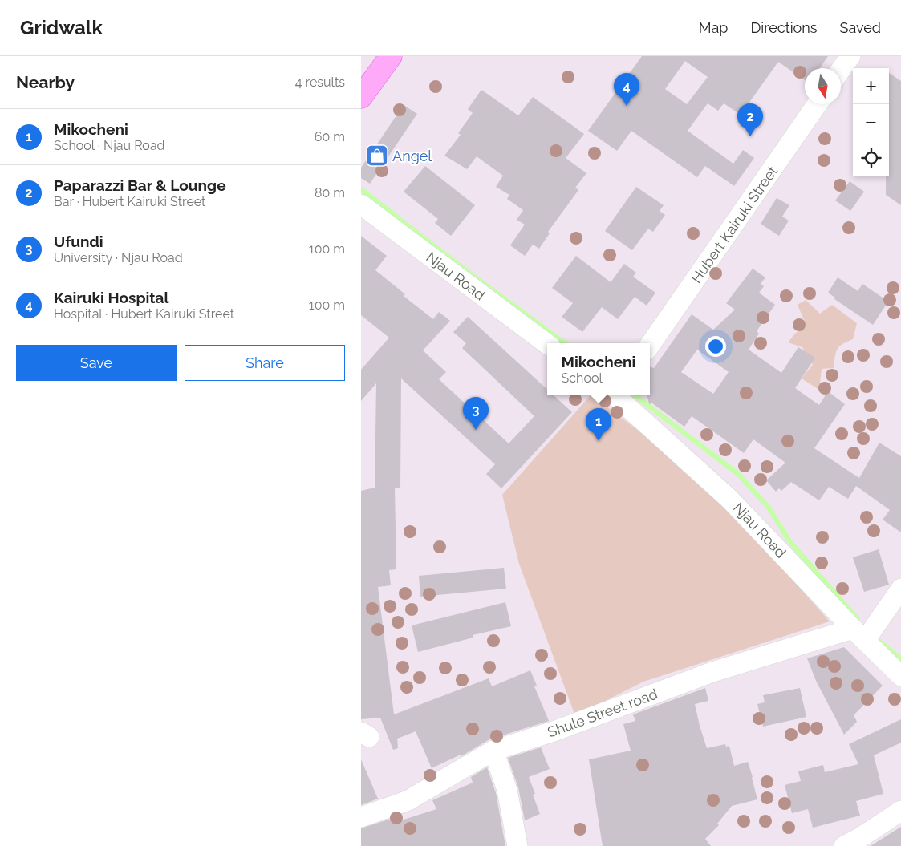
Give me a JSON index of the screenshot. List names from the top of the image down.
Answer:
{
  "streets": {
    "street": ["Hubert Kairuki Street", "Njau Road", "Shule Street road"]
  },
  "crossings": [
    ["Njau Road", "Shule Street road"]
  ],
  "places": {
    "shop": ["Angel"]
  },
  "north": "bottom",
  "page": {
    "header": "Gridwalk",
    "nav": ["Map", "Directions", "Saved"],
    "heading": ["Nearby", "4 results"],
    "map_buttons": ["+", "−"],
    "pins": [
      "4",
      "2",
      "3",
      "1"
    ],
    "list": [
      {
        "mark": "1",
        "name": "Mikocheni",
        "note": "School · Njau Road",
        "value": "60 m"
      },
      {
        "mark": "2",
        "name": "Paparazzi Bar & Lounge",
        "note": "Bar · Hubert Kairuki Street",
        "value": "80 m"
      },
      {
        "mark": "3",
        "name": "Ufundi",
        "note": "University · Njau Road",
        "value": "100 m"
      },
      {
        "mark": "4",
        "name": "Kairuki Hospital",
        "note": "Hospital · Hubert Kairuki Street",
        "value": "100 m"
      }
    ],
    "buttons": ["Save", "Share"],
    "popup": ["Mikocheni", "School"]
  }
}
